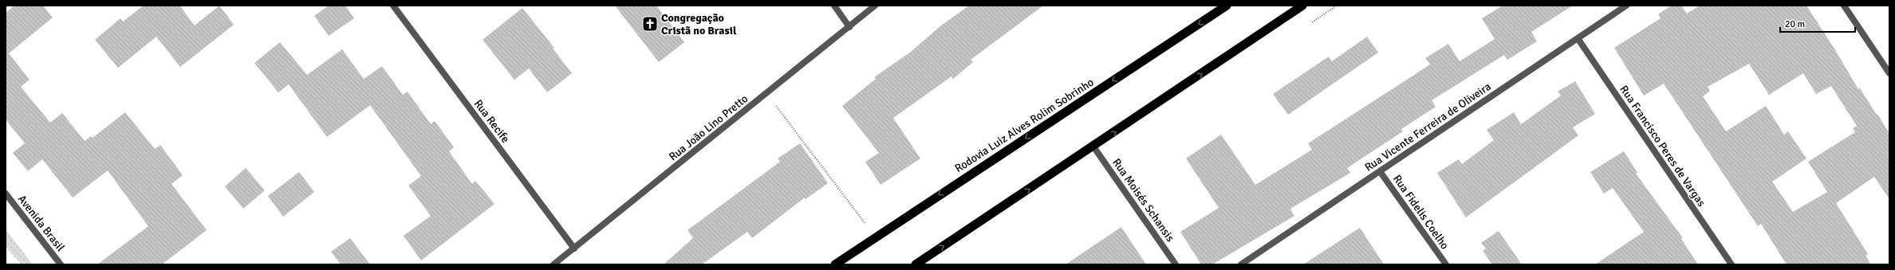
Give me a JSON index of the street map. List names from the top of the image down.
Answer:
{
  "streets": {
    "highway": ["Rodovia Luiz Alves Rolim Sobrinho"],
    "street": [
      "Rua Recife",
      "Rua Vicente Ferreira de Oliveira",
      "Rua João Lino Pretto",
      "Rua Francisco Peres de Vargas",
      "Rua Moisés Schansis",
      "Rua Fidelis Coelho",
      "Avenida Brasil"
    ]
  },
  "crossings": [
    ["Rua Recife", "Rua João Lino Pretto"],
    ["Rua Vicente Ferreira de Oliveira", "Rua Francisco Peres de Vargas"],
    ["Rua Vicente Ferreira de Oliveira", "Rua Fidelis Coelho"]
  ],
  "places": {
    "church": ["Congregação Cristã no Brasil"]
  },
  "scale_bar": "20 m"
}
